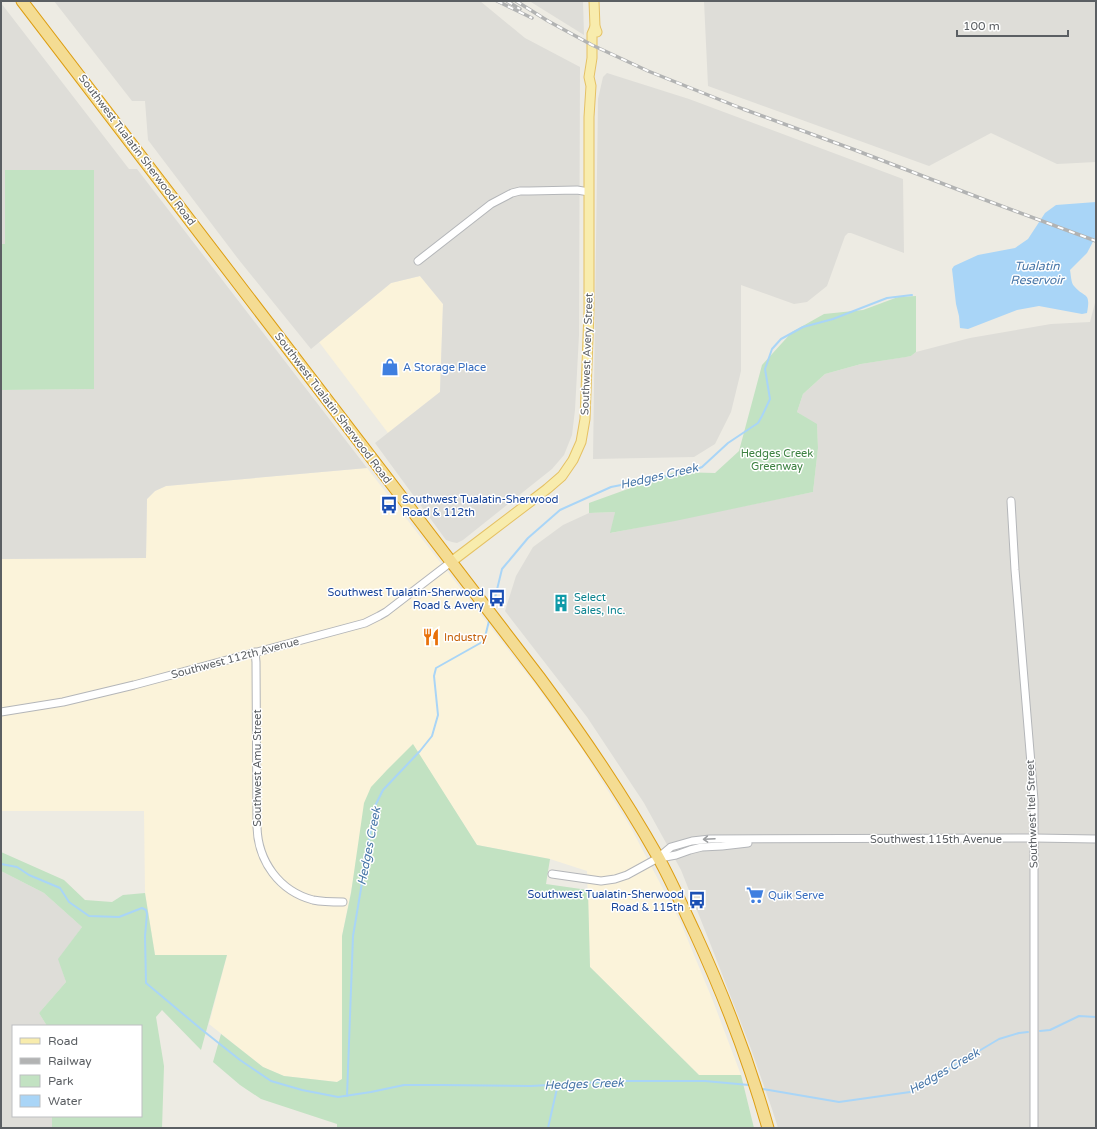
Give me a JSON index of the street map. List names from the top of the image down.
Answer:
{
  "streets": {
    "highway": ["Southwest Tualatin Sherwood Road"],
    "main road": ["Southwest Avery Street"],
    "street": [
      "Southwest 112th Avenue",
      "Southwest Amu Street",
      "Southwest Itel Street",
      "Southwest 115th Avenue"
    ]
  },
  "crossings": [
    ["Southwest Tualatin Sherwood Road", "Southwest Avery Street"],
    ["Southwest Tualatin Sherwood Road", "Southwest 112th Avenue"],
    ["Southwest Tualatin Sherwood Road", "Southwest 115th Avenue"],
    ["Southwest Avery Street", "Southwest 112th Avenue"],
    ["Southwest 112th Avenue", "Southwest Amu Street"],
    ["Southwest Itel Street", "Southwest 115th Avenue"]
  ],
  "water": ["Tualatin Reservoir", "Hedges Creek"],
  "parks": ["Hedges Creek Greenway"],
  "places": {
    "shop": ["A Storage Place"],
    "bus stop": ["Southwest Tualatin-Sherwood Road & 112th", "Southwest Tualatin-Sherwood Road & Avery", "Southwest Tualatin-Sherwood Road & 115th"],
    "building": ["Select Sales, Inc."],
    "restaurant": ["Industry"],
    "supermarket": ["Quik Serve"]
  },
  "legend": [
    "Road",
    "Railway",
    "Park",
    "Water"
  ],
  "scale_bar": "100 m"
}
